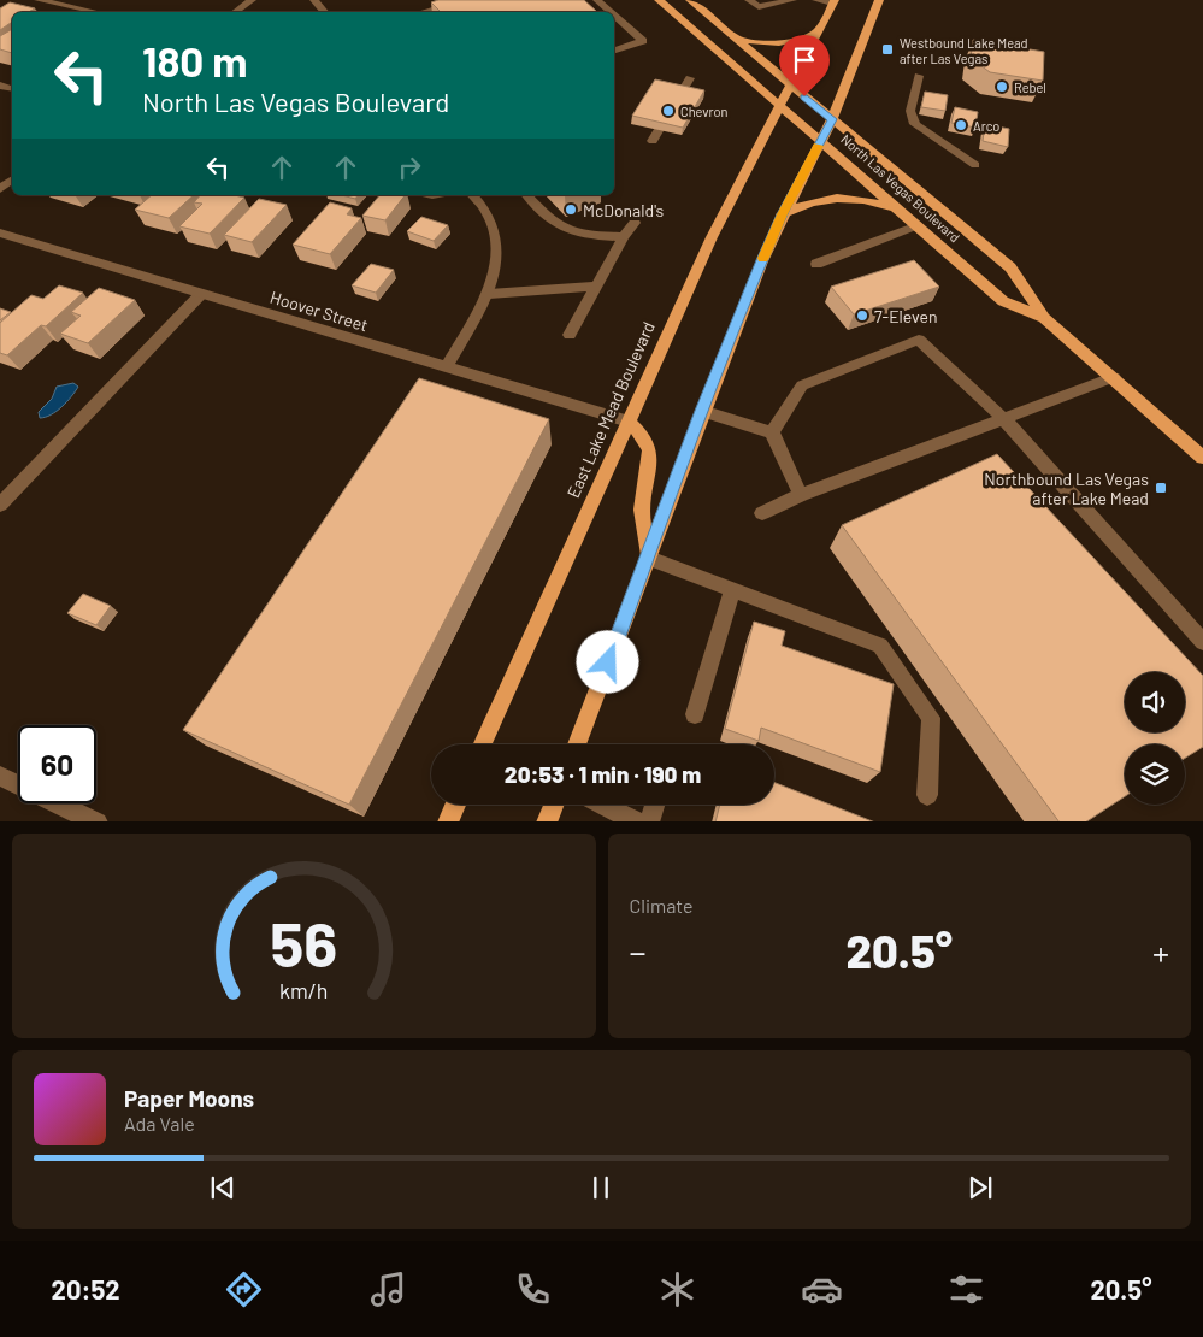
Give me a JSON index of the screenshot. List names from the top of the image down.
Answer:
{
  "streets": {
    "main road": ["North Las Vegas Boulevard", "East Lake Mead Boulevard"],
    "street": ["Hoover Street"]
  },
  "crossings": [
    ["North Las Vegas Boulevard", "East Lake Mead Boulevard"],
    ["Hoover Street", "East Lake Mead Boulevard"]
  ],
  "places": {
    "transit": ["Westbound Lake Mead after Las Vegas", "Northbound Las Vegas after Lake Mead"],
    "other": [
      "Rebel",
      "Chevron",
      "Arco",
      "McDonald's",
      "7-Eleven"
    ]
  },
  "page": {
    "turn": ["180 m", "North Las Vegas Boulevard"],
    "limit": "60",
    "trip": "20:53 · 1 min · 190 m",
    "tile": "Climate",
    "heat": ["−", "20.5°", "+"],
    "song": ["Paper Moons", "Ada Vale"],
    "tabs": ["20:52", "20.5°"],
    "gauge": ["56", "km/h"]
  }
}
